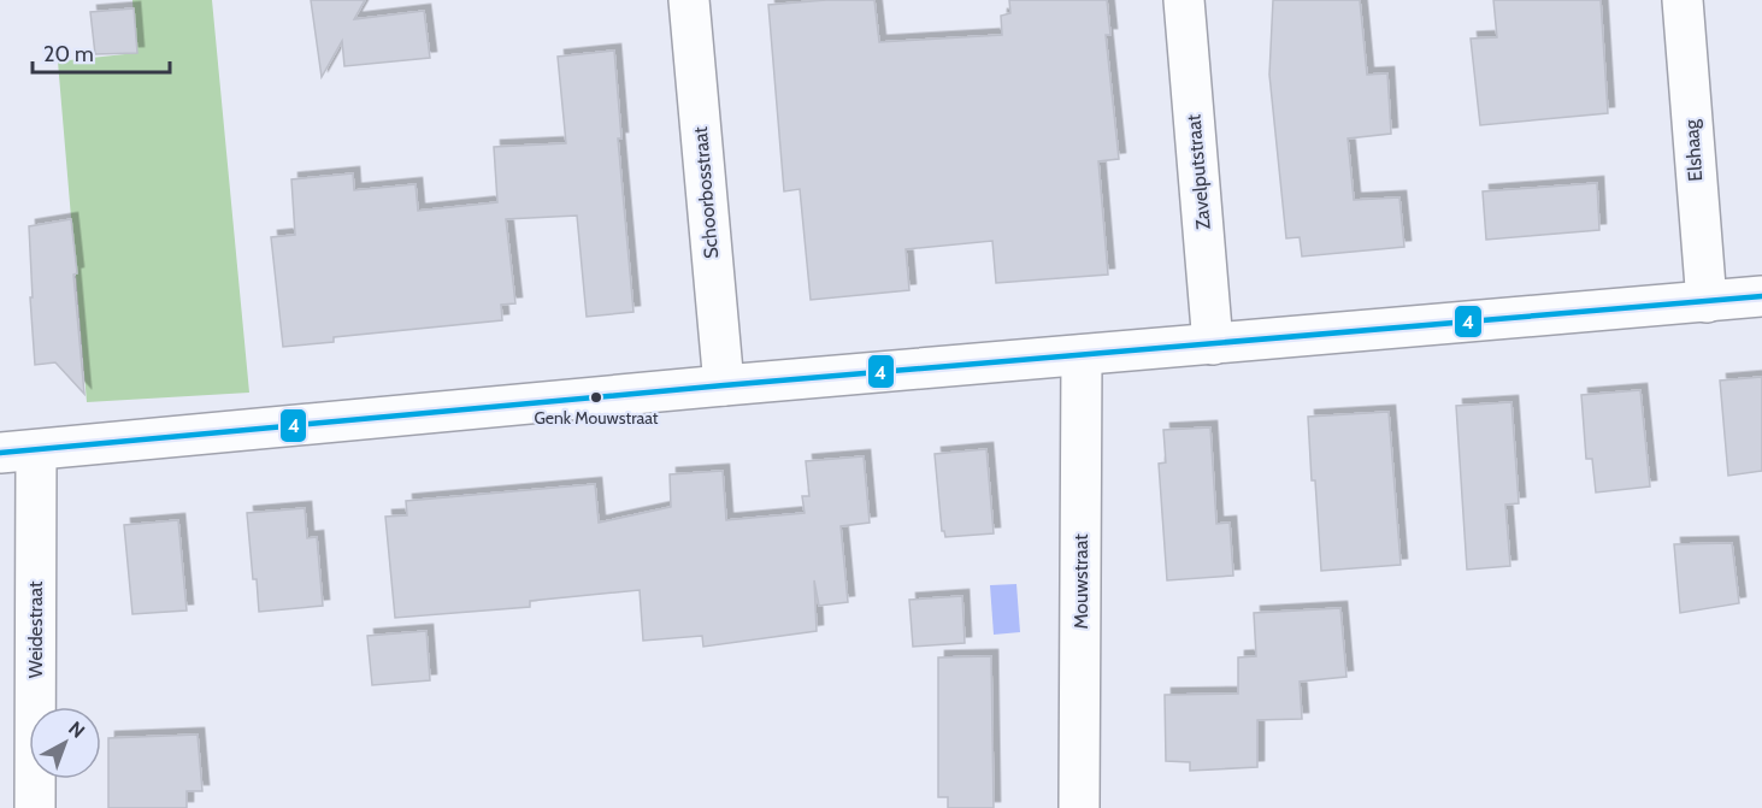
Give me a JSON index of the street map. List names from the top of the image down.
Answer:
{
  "streets": {
    "street": [
      "Elshaag",
      "Zavelputstraat",
      "Schoorbosstraat",
      "Mouwstraat",
      "Weidestraat"
    ]
  },
  "places": ["Genk Mouwstraat"],
  "lines": ["transit line 4"],
  "scale_bar": "20 m",
  "north": "top right"
}
